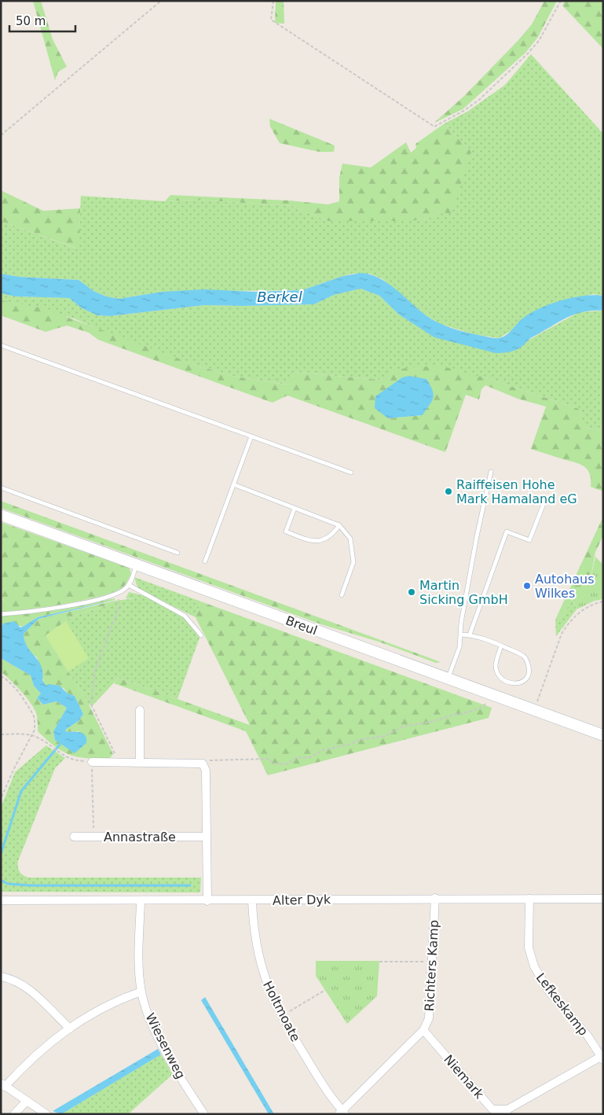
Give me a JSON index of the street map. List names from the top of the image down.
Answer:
{
  "streets": {
    "main road": ["Breul"],
    "street": [
      "Annastraße",
      "Alter Dyk",
      "Richters Kamp",
      "Lefkeskamp",
      "Holtmoate",
      "Wiesenweg",
      "Niemark"
    ]
  },
  "crossings": [
    ["Alter Dyk", "Richters Kamp"],
    ["Alter Dyk", "Lefkeskamp"],
    ["Alter Dyk", "Holtmoate"],
    ["Alter Dyk", "Wiesenweg"],
    ["Richters Kamp", "Holtmoate"],
    ["Richters Kamp", "Niemark"]
  ],
  "water": ["Berkel"],
  "places": ["Raiffeisen Hohe Mark Hamaland eG", "Autohaus Wilkes", "Martin Sicking GmbH"],
  "scale_bar": "50 m"
}
